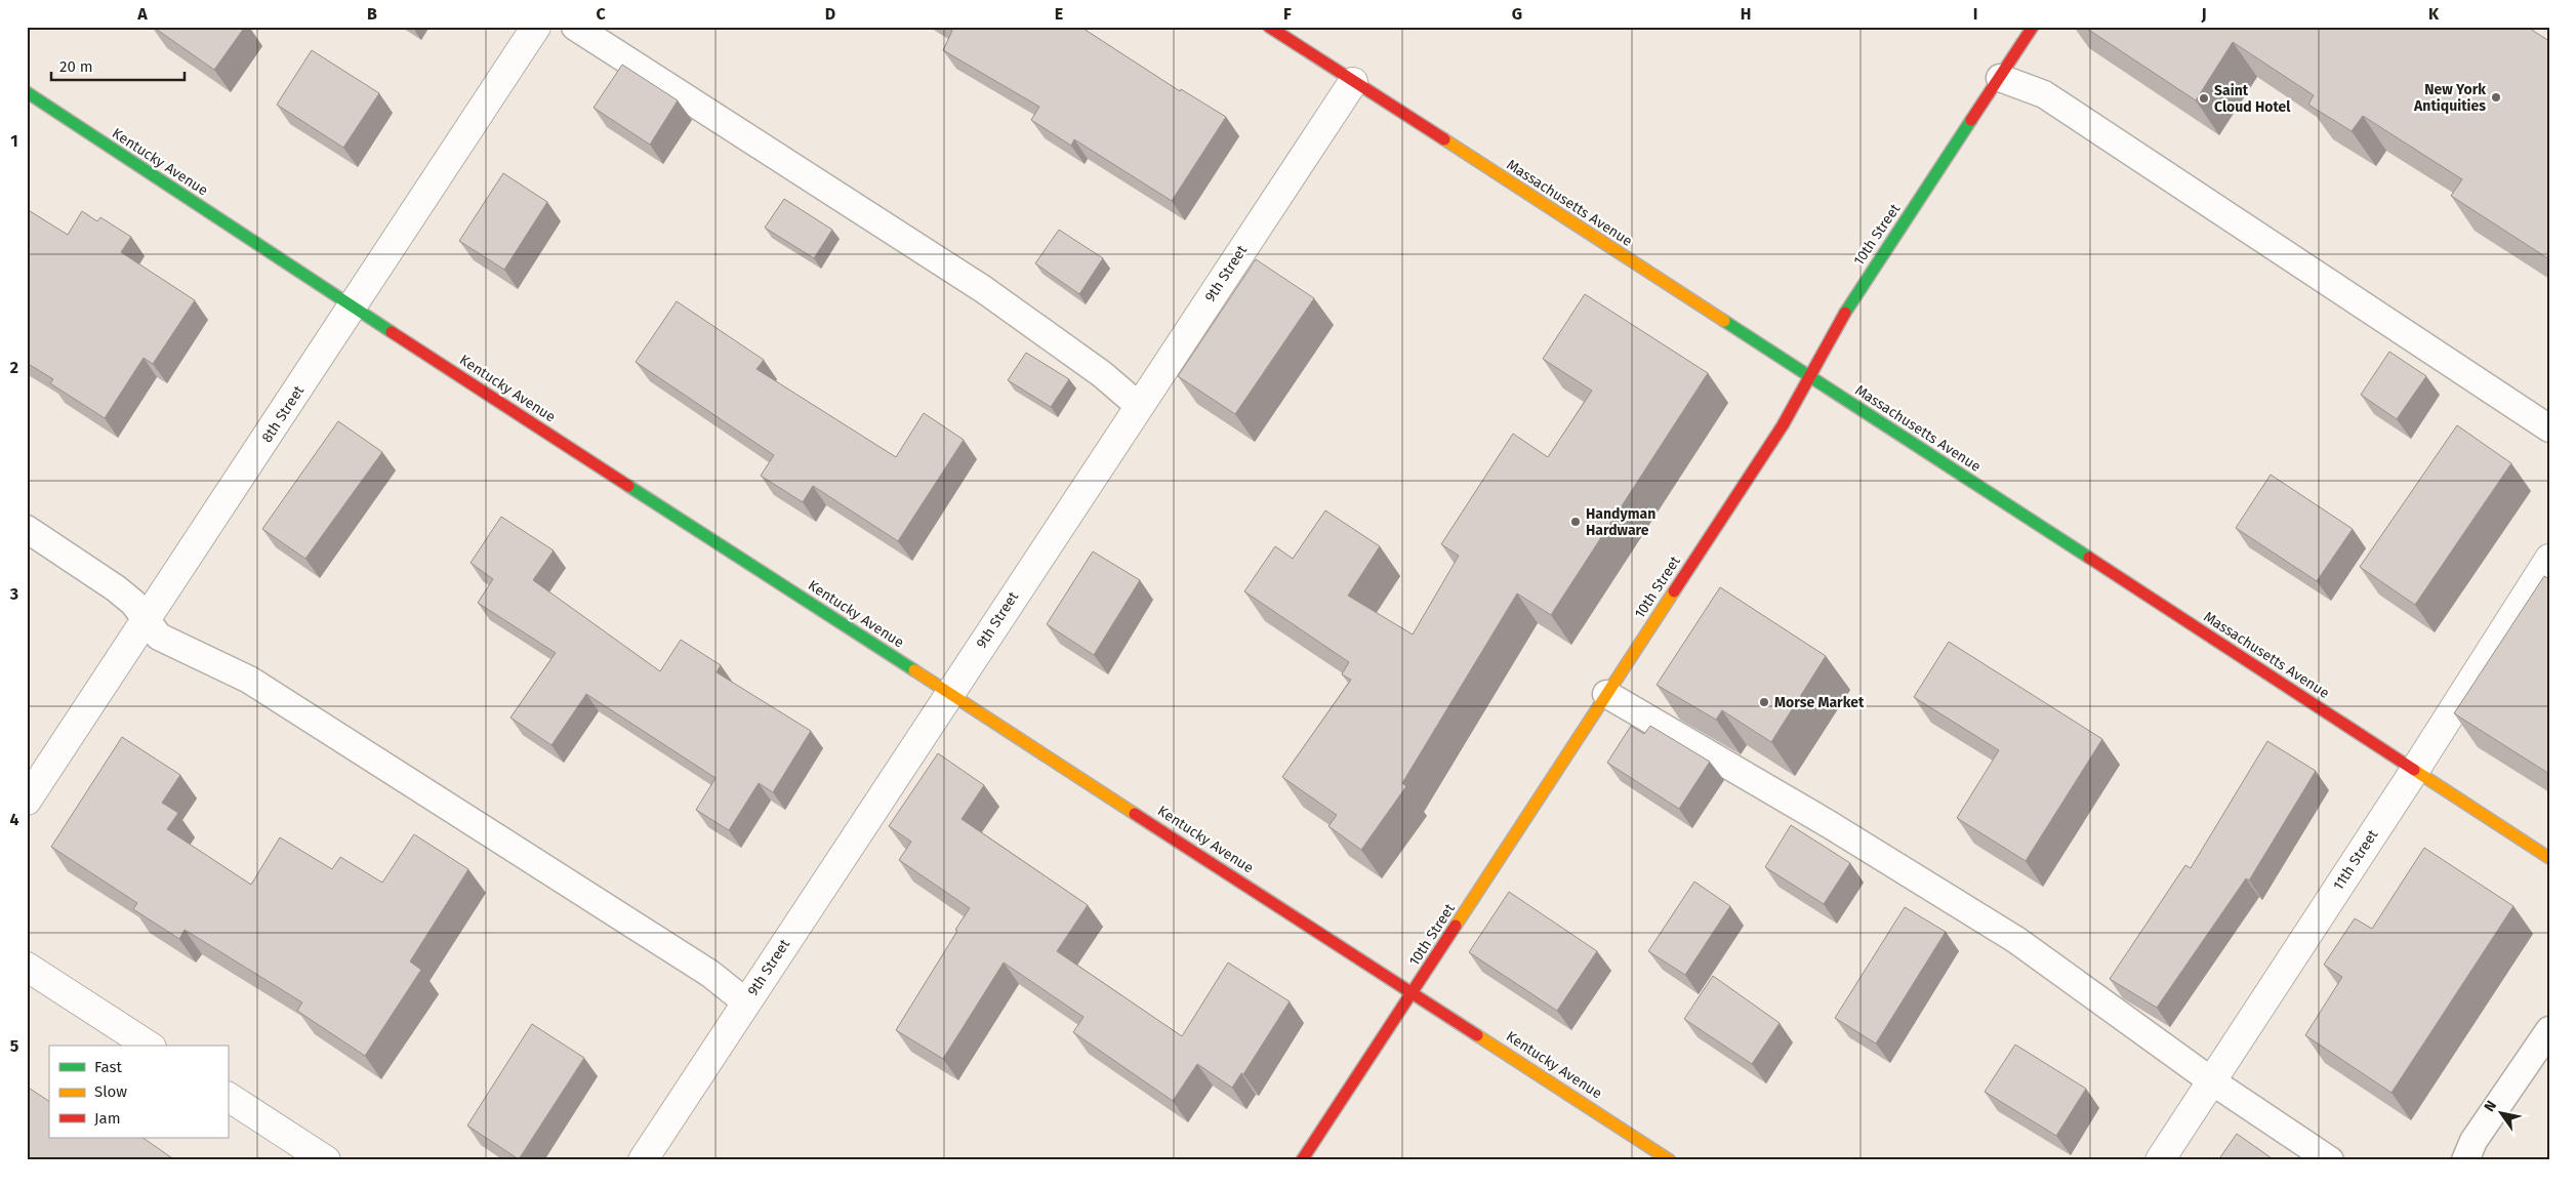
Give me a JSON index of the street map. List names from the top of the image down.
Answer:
{
  "streets": {
    "street": [
      "Kentucky Avenue",
      "Massachusetts Avenue",
      "10th Street",
      "9th Street",
      "8th Street",
      "11th Street"
    ]
  },
  "crossings": [
    ["Kentucky Avenue", "10th Street"],
    ["Kentucky Avenue", "9th Street"],
    ["Kentucky Avenue", "8th Street"],
    ["Massachusetts Avenue", "10th Street"],
    ["Massachusetts Avenue", "9th Street"],
    ["Massachusetts Avenue", "11th Street"]
  ],
  "places": [
    "New York Antiquities",
    "Saint Cloud Hotel",
    "Handyman Hardware",
    "Morse Market"
  ],
  "legend": ["Fast", "Slow", "Jam"],
  "scale_bar": "20 m",
  "north": "top left",
  "grid": {
    "columns": [
      "A",
      "B",
      "C",
      "D",
      "E",
      "F",
      "G",
      "H",
      "I",
      "J",
      "K"
    ],
    "rows": [
      "1",
      "2",
      "3",
      "4",
      "5"
    ]
  }
}
